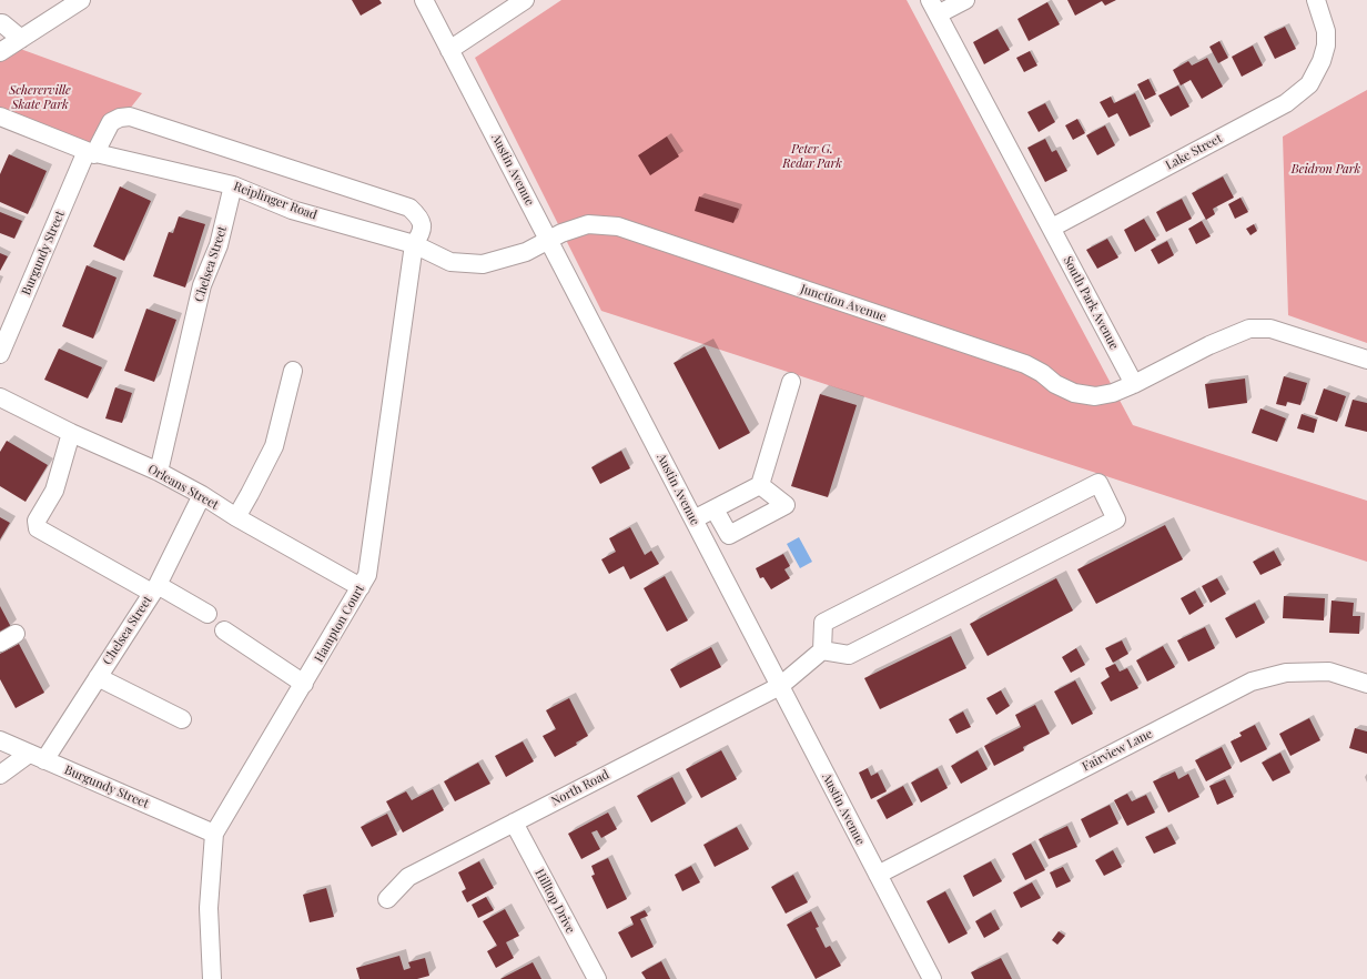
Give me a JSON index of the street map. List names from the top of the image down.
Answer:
{
  "streets": {
    "street": [
      "Lake Street",
      "Austin Avenue",
      "Reiplinger Road",
      "Burgundy Street",
      "Chelsea Street",
      "Junction Avenue",
      "South Park Avenue",
      "Orleans Street",
      "Hampton Court",
      "Fairview Lane",
      "North Road",
      "Hilltop Drive"
    ]
  },
  "crossings": [
    ["Lake Street", "South Park Avenue"],
    ["Austin Avenue", "Reiplinger Road"],
    ["Austin Avenue", "Junction Avenue"],
    ["Austin Avenue", "Fairview Lane"],
    ["Austin Avenue", "North Road"],
    ["Reiplinger Road", "Burgundy Street"],
    ["Reiplinger Road", "Chelsea Street"],
    ["Reiplinger Road", "Junction Avenue"],
    ["Reiplinger Road", "Hampton Court"],
    ["Burgundy Street", "Chelsea Street"],
    ["Burgundy Street", "Hampton Court"],
    ["Chelsea Street", "Orleans Street"],
    ["Junction Avenue", "South Park Avenue"],
    ["Orleans Street", "Hampton Court"],
    ["North Road", "Hilltop Drive"]
  ],
  "parks": ["Schererville Skate Park", "Peter G. Redar Park", "Beidron Park"]
}
